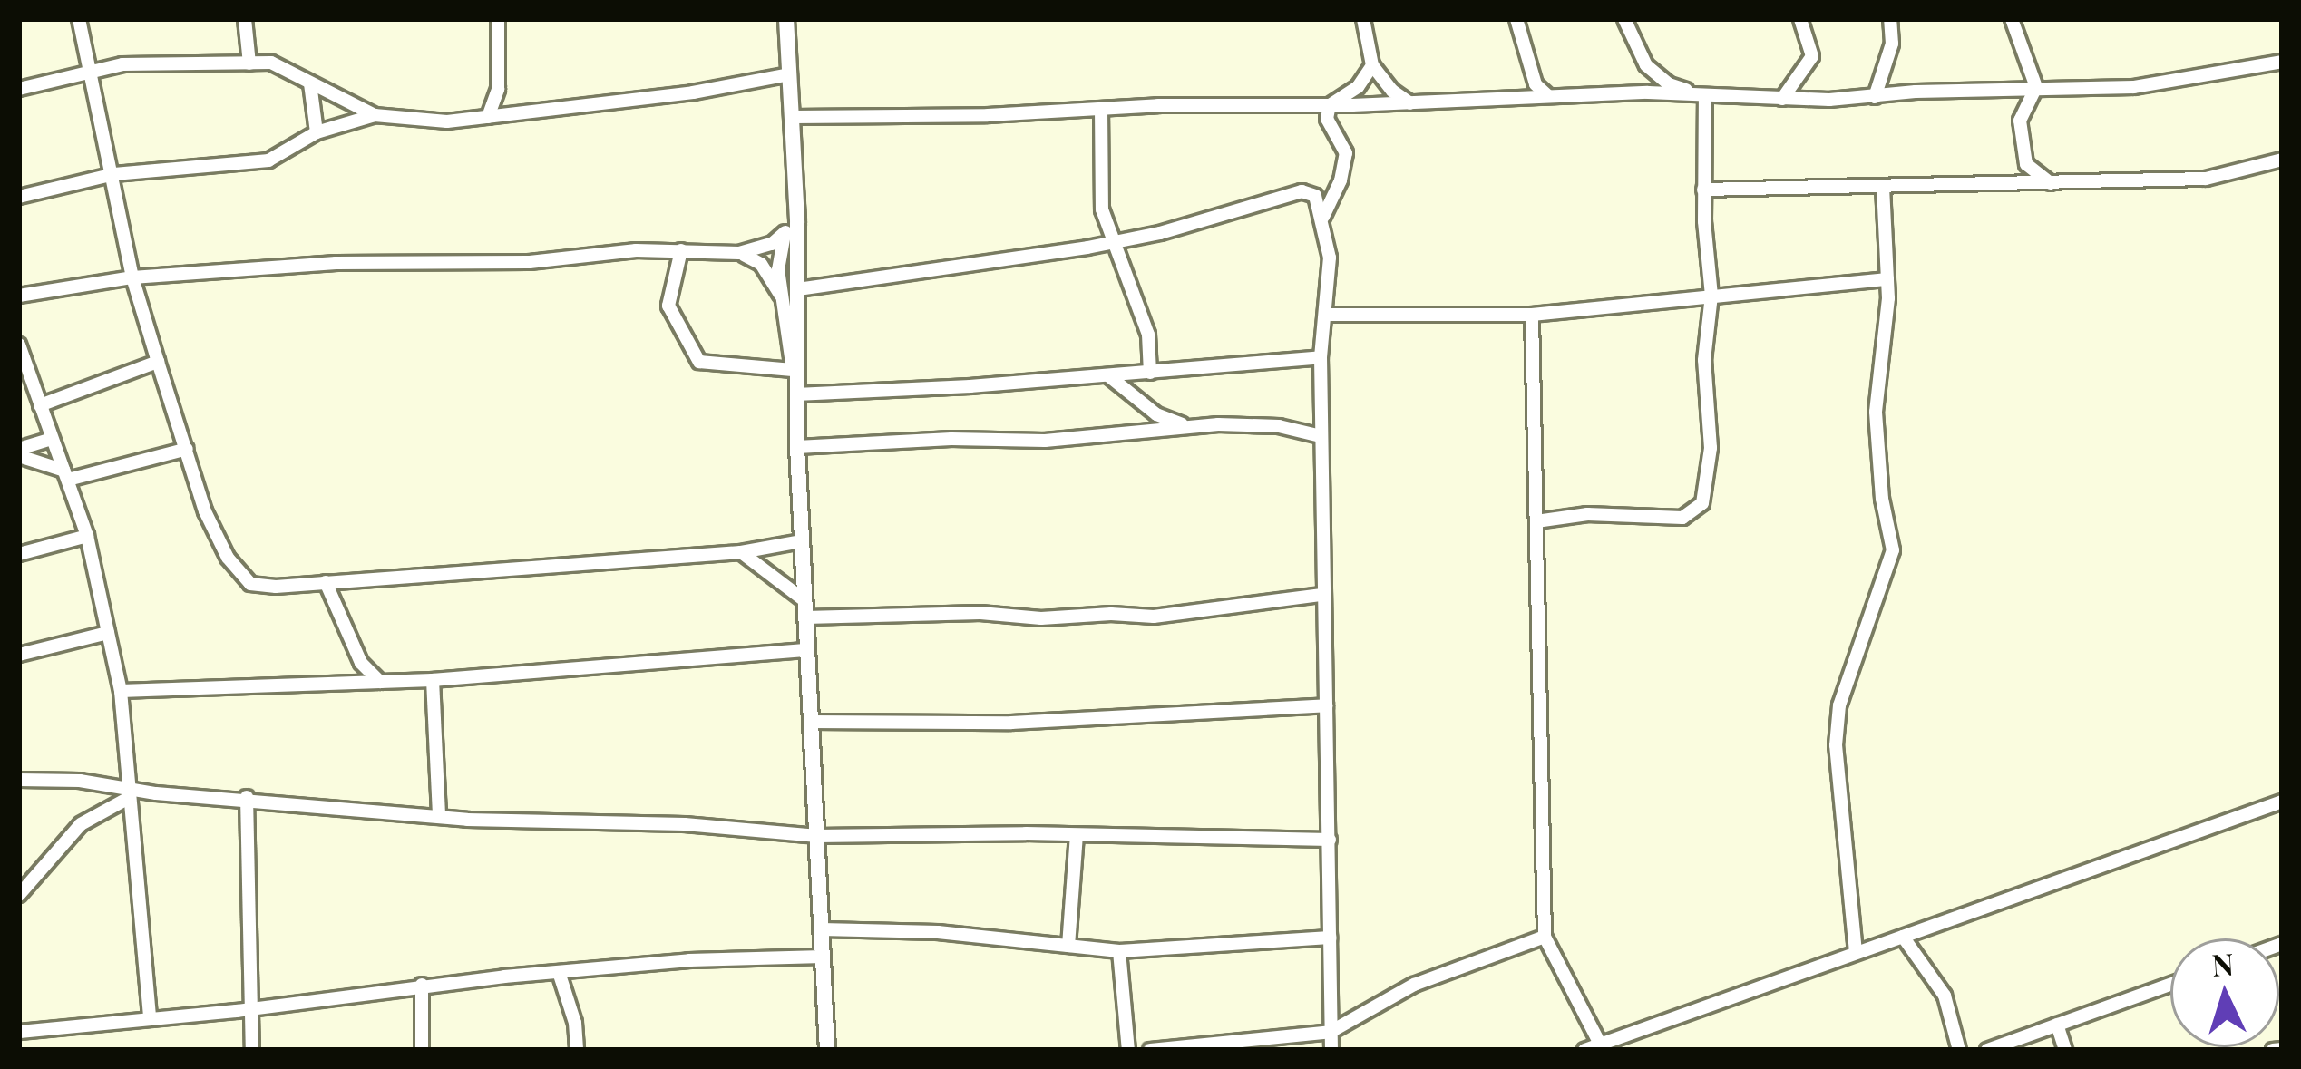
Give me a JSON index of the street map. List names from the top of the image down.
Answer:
{
  "north": "top"
}
